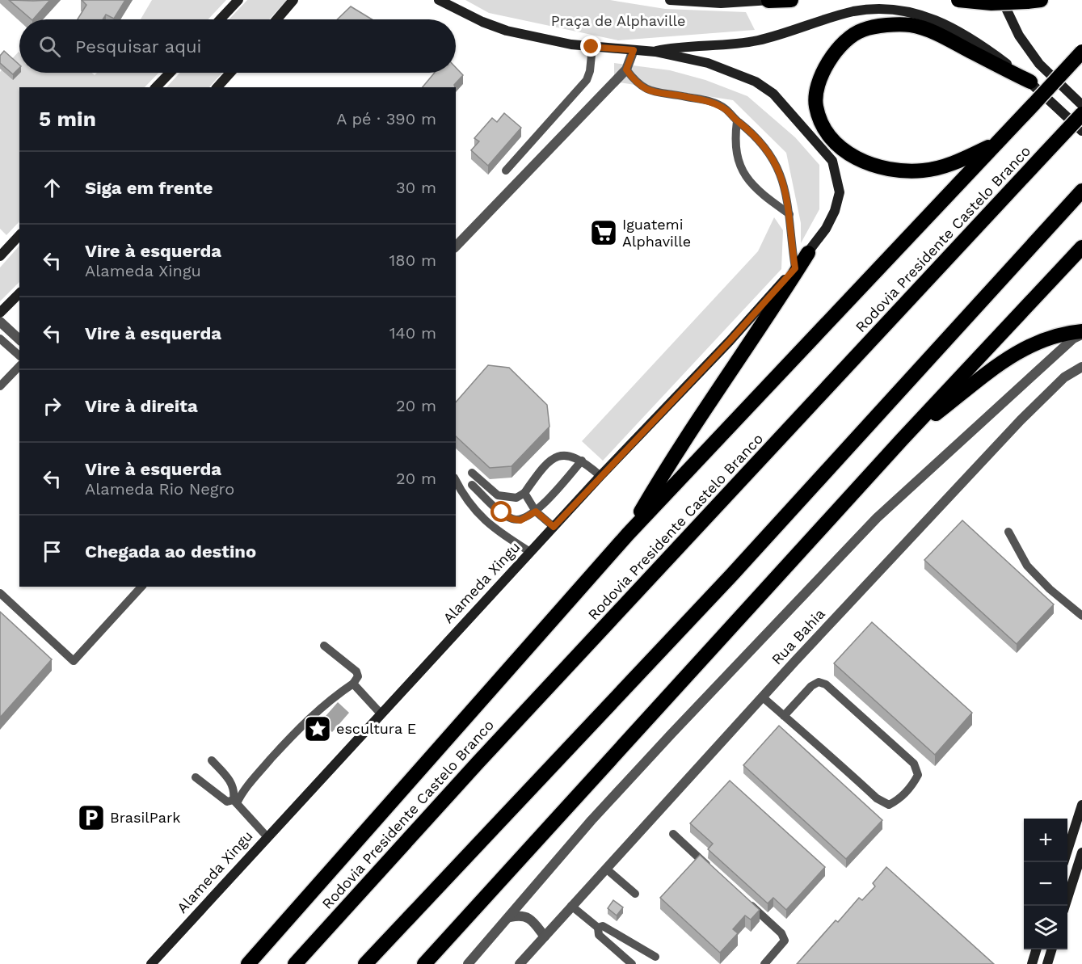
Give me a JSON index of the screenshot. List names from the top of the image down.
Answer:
{
  "streets": {
    "highway": ["Rodovia Presidente Castelo Branco"],
    "main road": ["Alameda Xingu"],
    "street": ["Rua Bahia"]
  },
  "parks": ["Praça de Alphaville"],
  "places": {
    "supermarket": ["Iguatemi Alphaville"],
    "place": ["escultura E"],
    "parking": ["BrasilPark"]
  },
  "page": {
    "search": "Pesquisar aqui",
    "heading": ["5 min", "A pé · 390 m"],
    "list": [
      ["Siga em frente", "30 m"],
      ["Vire à esquerda", "Alameda Xingu", "180 m"],
      ["Vire à esquerda", "140 m"],
      ["Vire à direita", "20 m"],
      ["Vire à esquerda", "Alameda Rio Negro", "20 m"],
      "Chegada ao destino"
    ],
    "map_buttons": ["+", "−"]
  }
}
